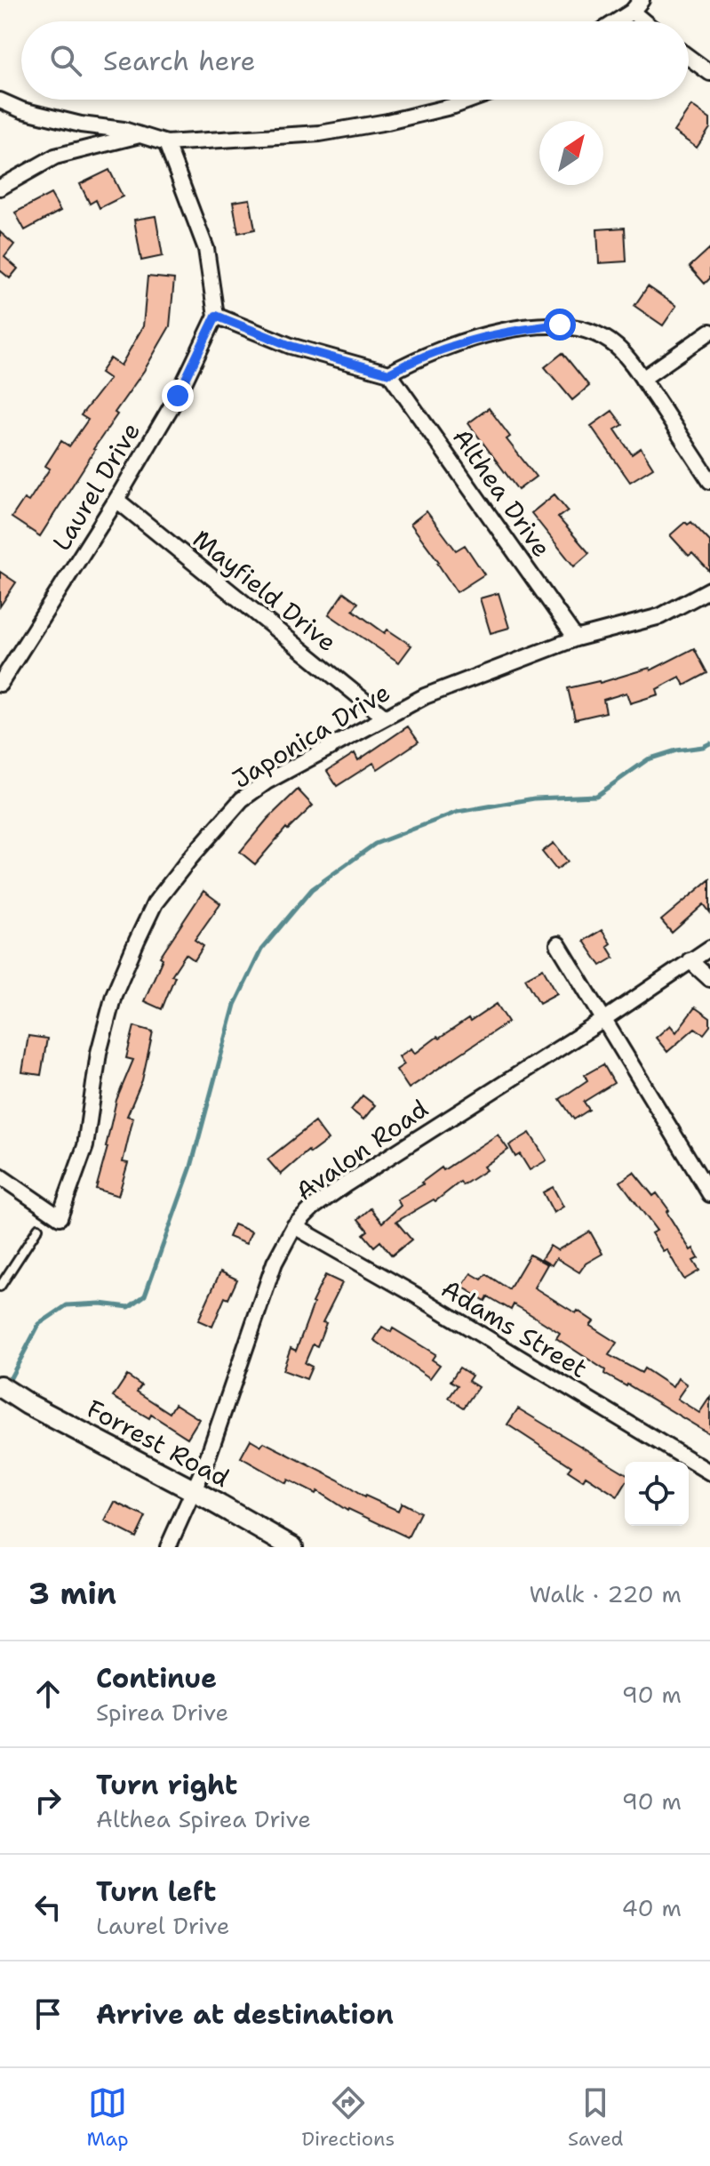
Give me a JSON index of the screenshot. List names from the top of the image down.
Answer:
{
  "streets": {
    "main road": ["Forrest Road"],
    "street": [
      "Laurel Drive",
      "Althea Drive",
      "Mayfield Drive",
      "Japonica Drive",
      "Avalon Road",
      "Adams Street"
    ]
  },
  "crossings": [
    ["Laurel Drive", "Mayfield Drive"],
    ["Althea Drive", "Japonica Drive"],
    ["Mayfield Drive", "Japonica Drive"],
    ["Avalon Road", "Adams Street"],
    ["Avalon Road", "Forrest Road"]
  ],
  "north": "top right",
  "page": {
    "search": "Search here",
    "heading": ["3 min", "Walk · 220 m"],
    "list": [
      ["Continue", "Spirea Drive", "90 m"],
      ["Turn right", "Althea Spirea Drive", "90 m"],
      ["Turn left", "Laurel Drive", "40 m"],
      "Arrive at destination"
    ],
    "nav": ["Map", "Directions", "Saved"]
  }
}
